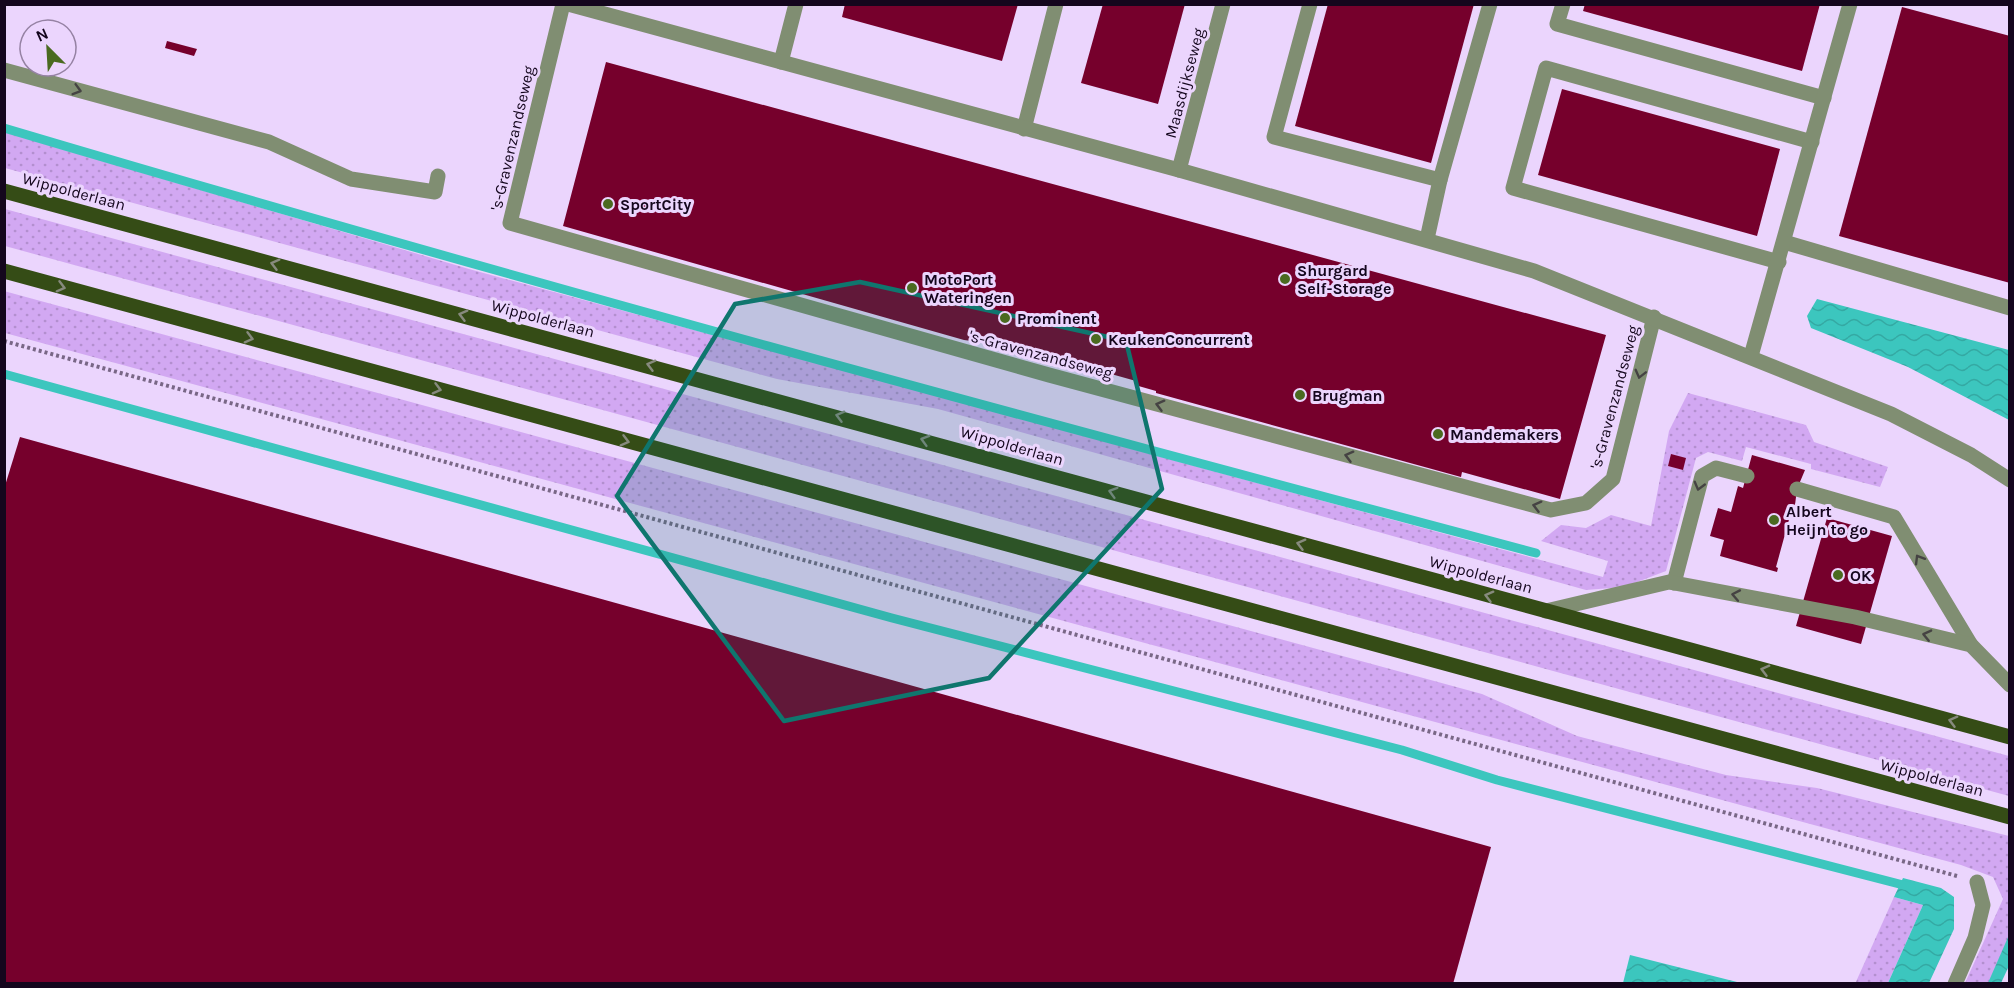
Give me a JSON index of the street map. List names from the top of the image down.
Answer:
{
  "streets": {
    "main road": ["Wippolderlaan"],
    "street": ["Maasdijkseweg", "'s-Gravenzandseweg"]
  },
  "crossings": [
    ["Maasdijkseweg", "'s-Gravenzandseweg"]
  ],
  "places": [
    "SportCity",
    "Shurgard Self-Storage",
    "MotoPort Wateringen",
    "Prominent",
    "KeukenConcurrent",
    "Brugman",
    "Mandemakers",
    "Albert Heijn to go",
    "OK"
  ],
  "north": "top left"
}
